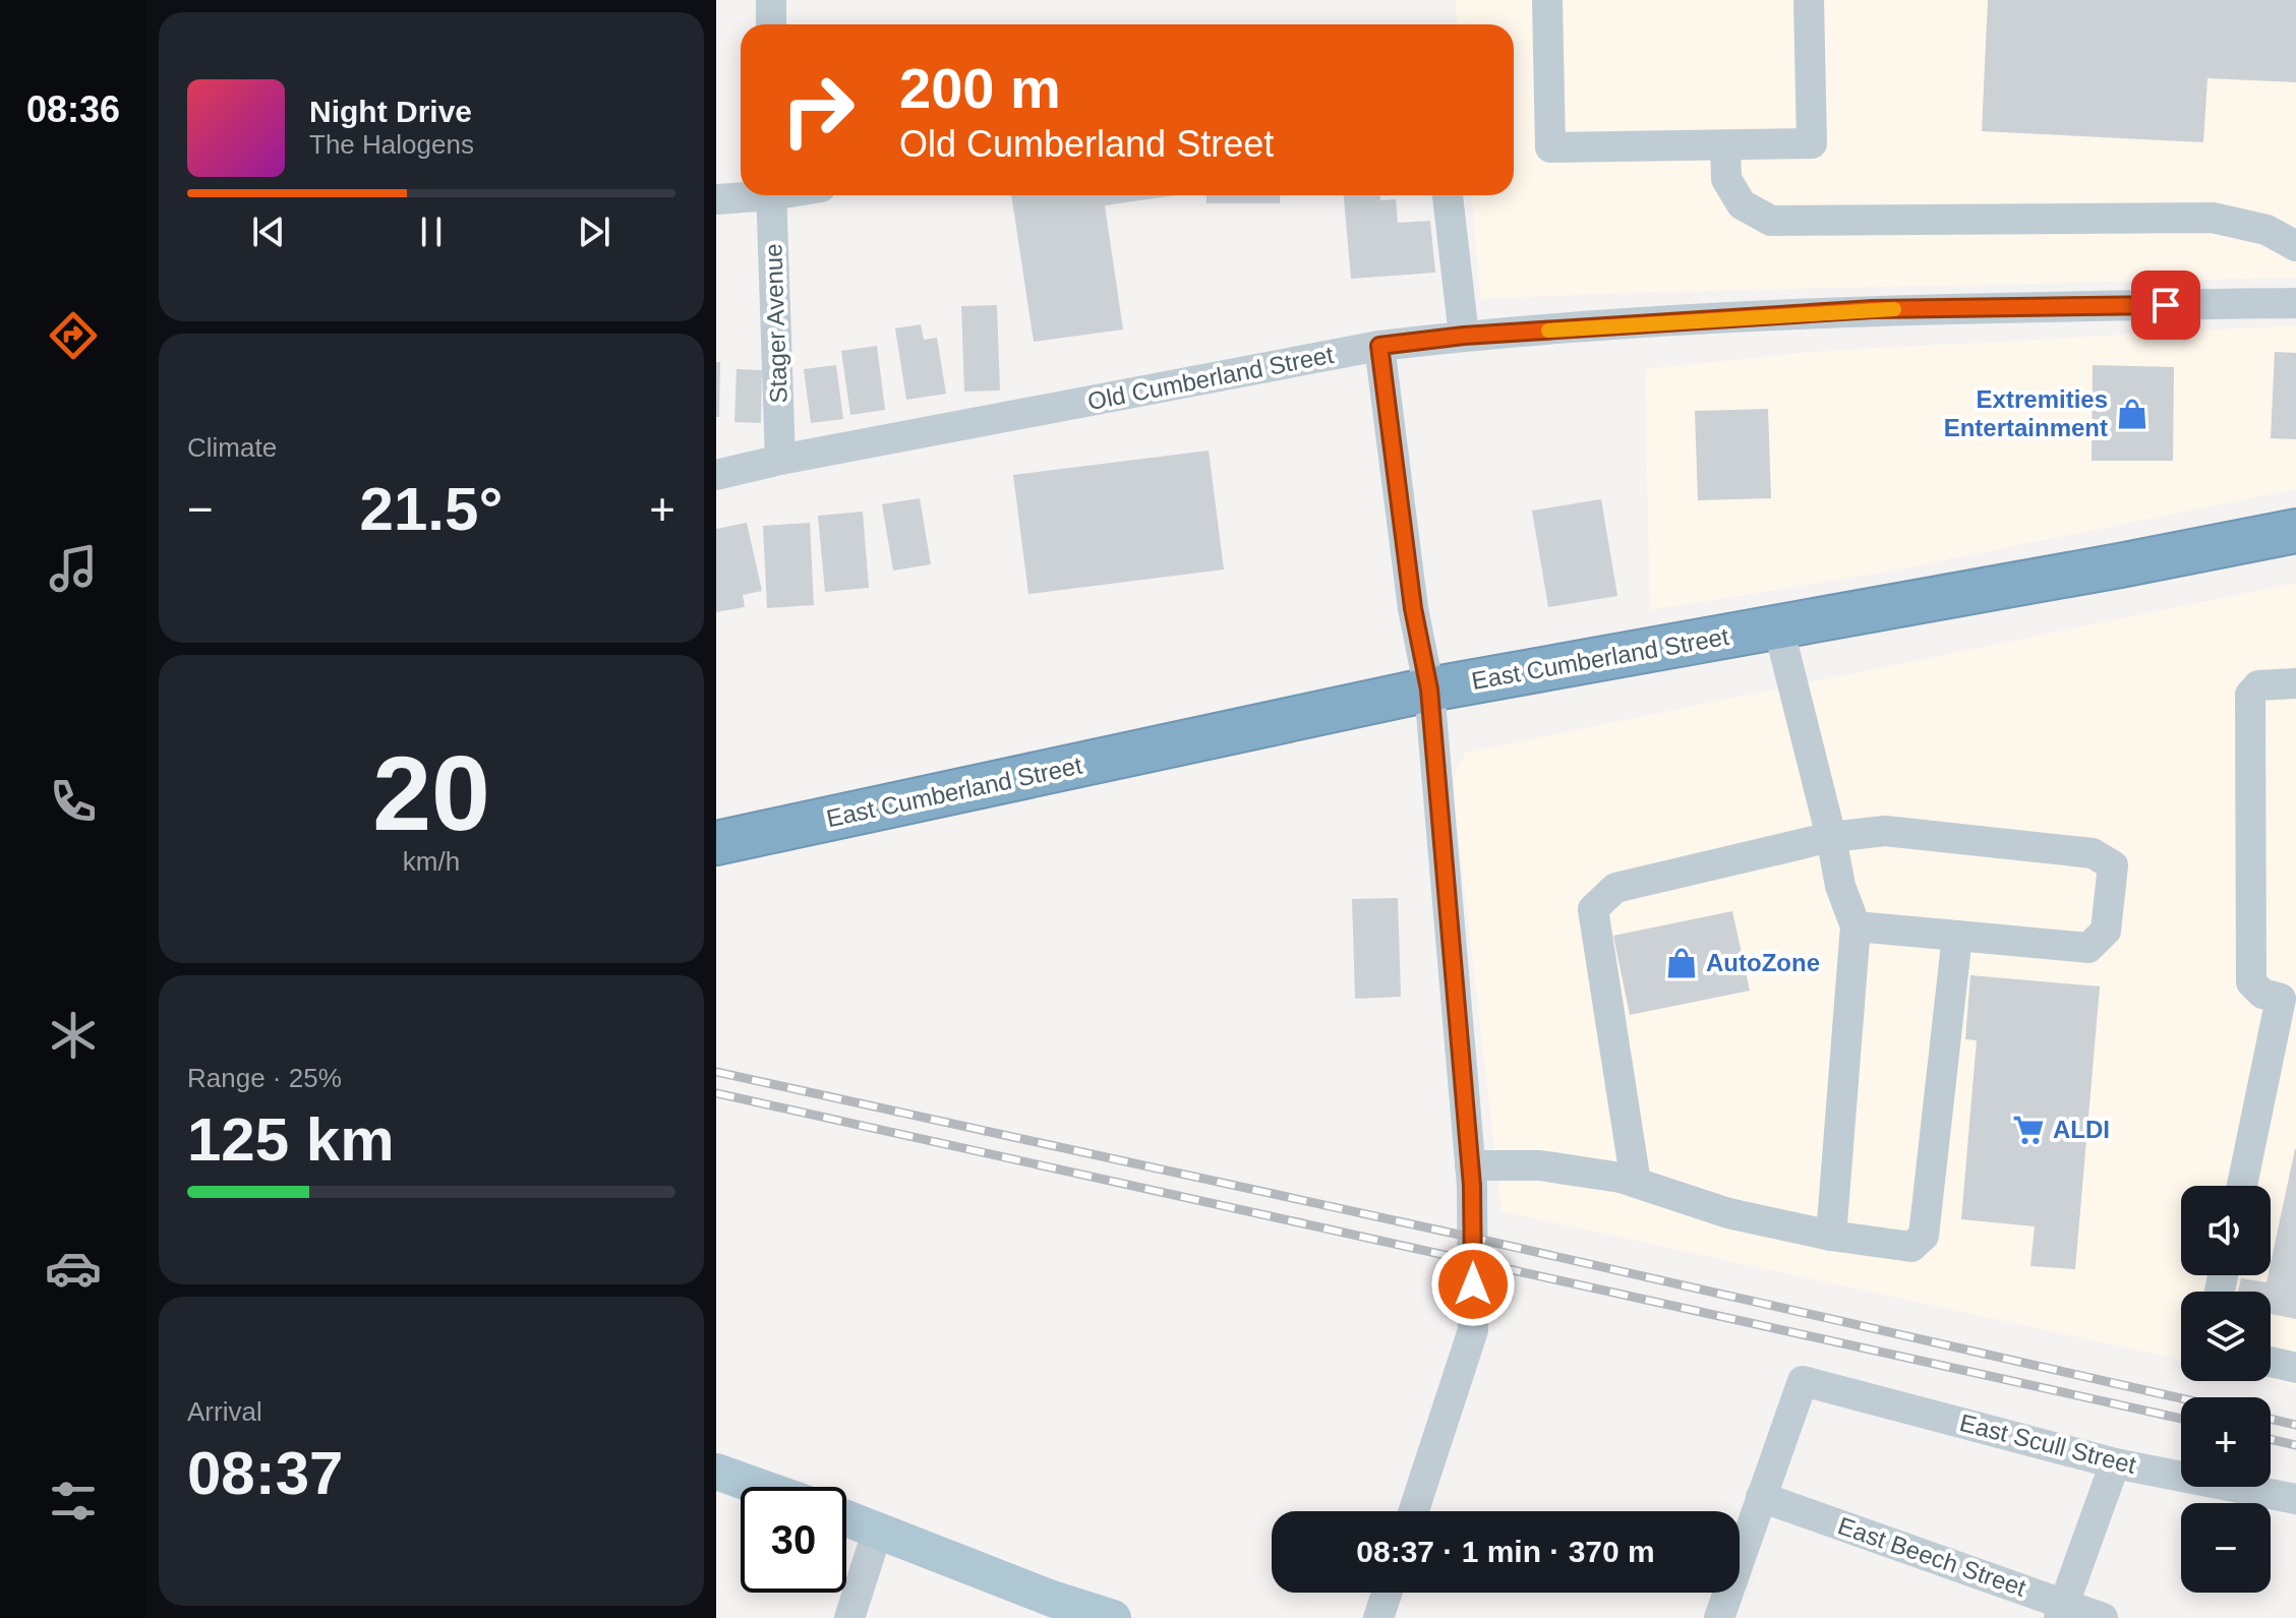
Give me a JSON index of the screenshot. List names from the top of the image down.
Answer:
{
  "streets": {
    "highway": ["East Cumberland Street"],
    "street": [
      "Stager Avenue",
      "Old Cumberland Street",
      "East Scull Street",
      "East Beech Street"
    ]
  },
  "crossings": [
    ["Stager Avenue", "Old Cumberland Street"],
    ["East Scull Street", "East Beech Street"]
  ],
  "places": {
    "shop": ["Extremities Entertainment", "AutoZone"],
    "supermarket": ["ALDI"]
  },
  "page": {
    "tabs": "08:36",
    "turn": ["200 m", "Old Cumberland Street"],
    "song": ["Night Drive", "The Halogens"],
    "tile": [
      "Climate",
      ["20", "km/h"],
      ["Range · 25%", "125 km"],
      ["Arrival", "08:37"]
    ],
    "heat": ["−", "21.5°", "+"],
    "map_buttons": ["+", "−"],
    "limit": "30",
    "trip": "08:37 · 1 min · 370 m"
  }
}
